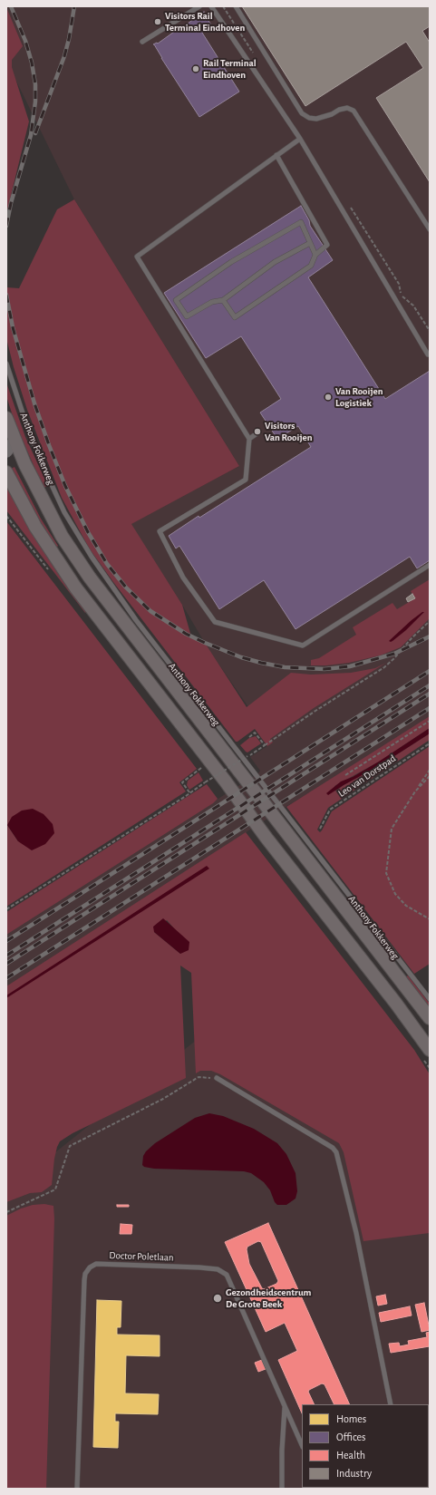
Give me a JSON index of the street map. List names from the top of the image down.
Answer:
{
  "streets": {
    "main road": ["Anthony Fokkerweg"],
    "lane": ["Doctor Poletlaan"],
    "path": ["Leo van Dorstpad"]
  },
  "places": [
    "Visitors Rail Terminal Eindhoven",
    "Rail Terminal Eindhoven",
    "Van Rooijen Logistiek",
    "Visitors Van Rooijen",
    "Gezondheidscentrum De Grote Beek"
  ],
  "legend": [
    "Homes",
    "Offices",
    "Health",
    "Industry"
  ]
}
